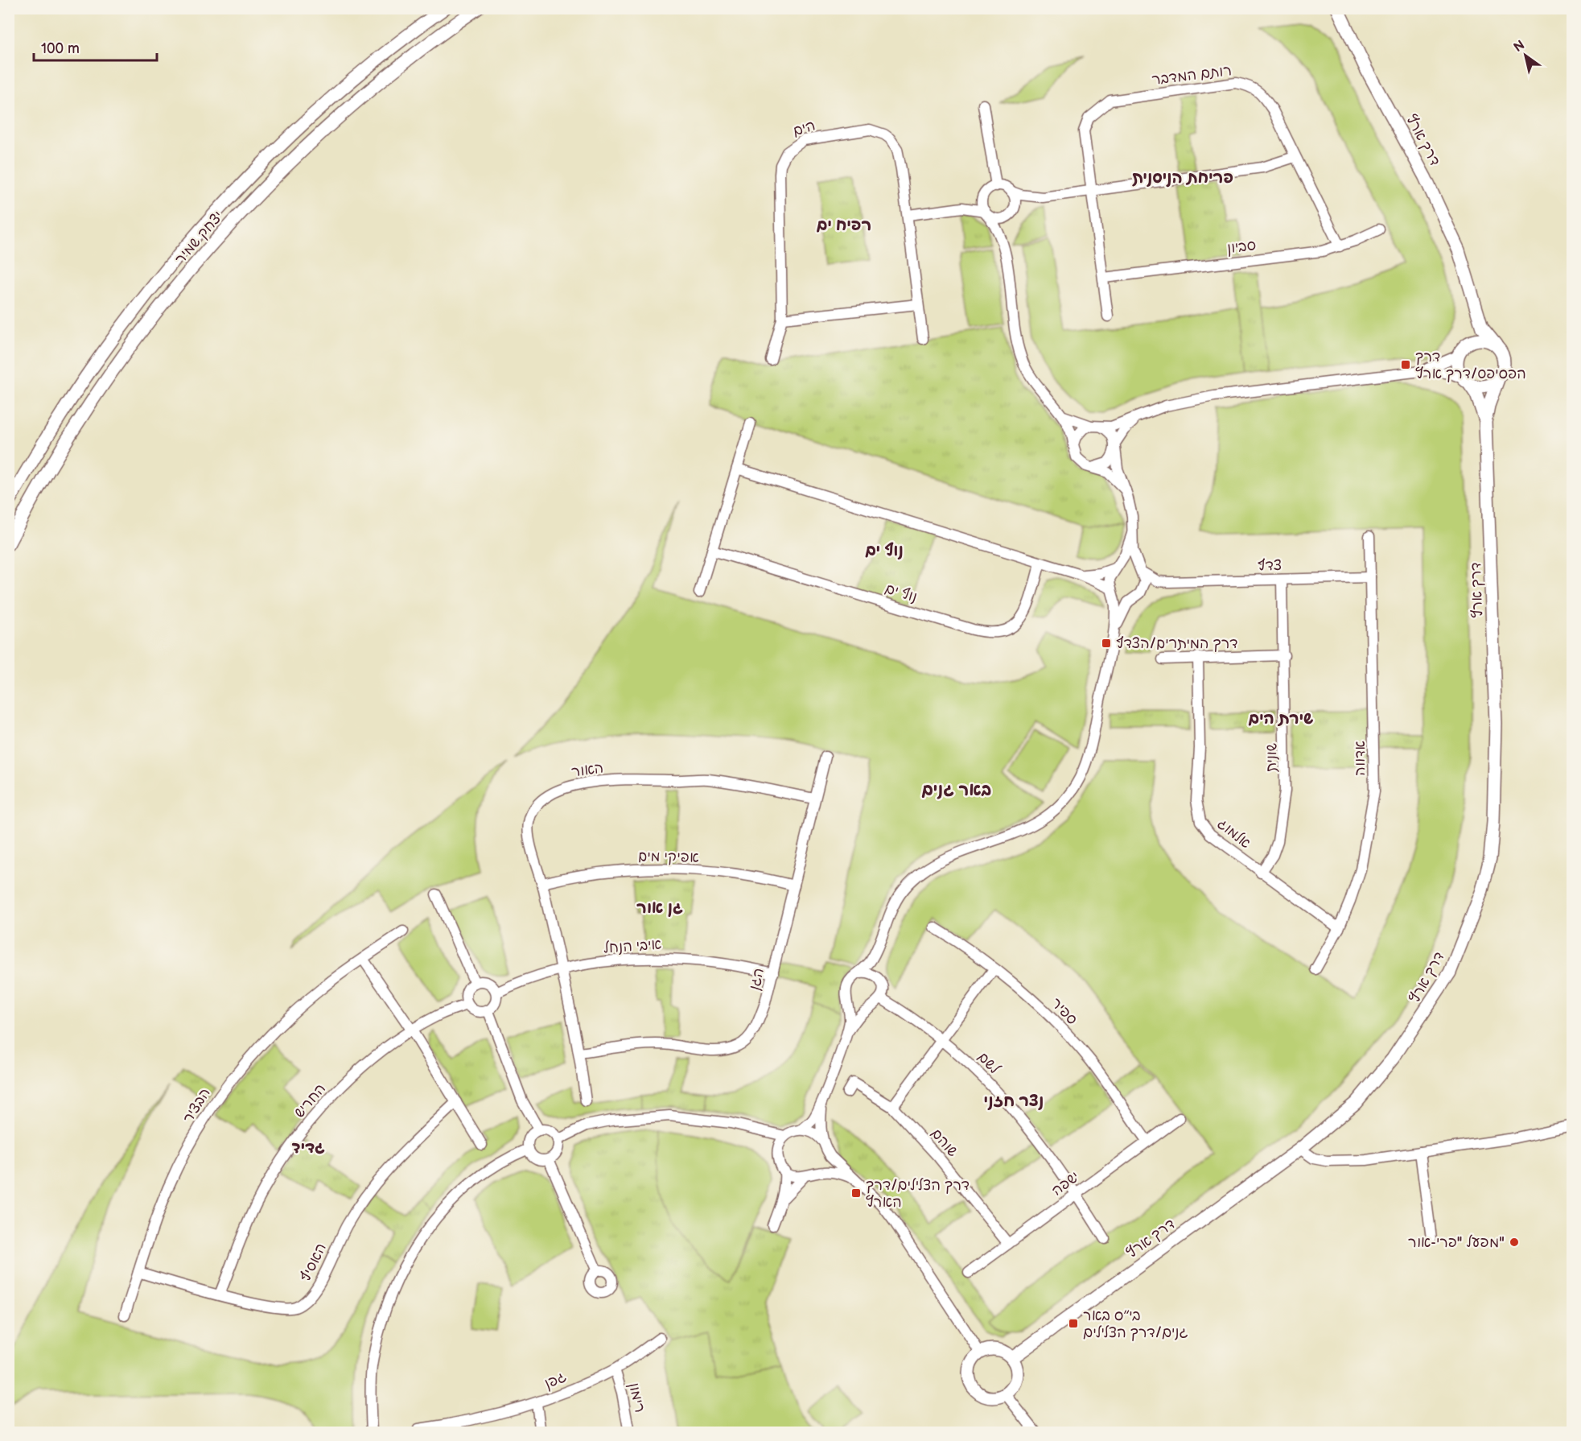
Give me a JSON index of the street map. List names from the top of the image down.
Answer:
{
  "streets": {
    "main road": ["דרך ארץ", "יצחק שמיר"],
    "street": [
      "רותם המדבר",
      "הים",
      "סביון",
      "צדף",
      "נוף ים",
      "שונית",
      "אדווה",
      "האור",
      "אלמוג",
      "אפיקי מים",
      "איבי הנחל",
      "הגן",
      "ספיר",
      "לשם",
      "החריש",
      "הבציר",
      "שוהם",
      "ישפה",
      "האסיף",
      "גפן",
      "רימון"
    ]
  },
  "crossings": [
    ["רותם המדבר", "סביון"],
    ["צדף", "שונית"],
    ["צדף", "אדווה"],
    ["שונית", "אלמוג"],
    ["אדווה", "אלמוג"],
    ["האור", "אפיקי מים"],
    ["האור", "איבי הנחל"],
    ["האור", "הגן"],
    ["אפיקי מים", "הגן"],
    ["איבי הנחל", "הגן"],
    ["איבי הנחל", "החריש"],
    ["ספיר", "ישפה"],
    ["לשם", "ישפה"],
    ["החריש", "האסיף"],
    ["הבציר", "האסיף"],
    ["שוהם", "ישפה"],
    ["גפן", "רימון"]
  ],
  "districts": [
    "פריחת הניסנית",
    "רפיח ים",
    "נוף ים",
    "שירת הים",
    "באר גנים",
    "גן אור",
    "נצר חזני",
    "גדיד"
  ],
  "places": {
    "transit": [
      "דרך הפסיפס/דרך ארץ",
      "דרך המיתרים/הצדף",
      "דרך הצלילים/דרך הארץ",
      "בי״ס באר גנים/דרך הצלילים"
    ],
    "other": ["מפעל \"פרי-אור\""]
  },
  "scale_bar": "100 m",
  "north": "top left"
}
